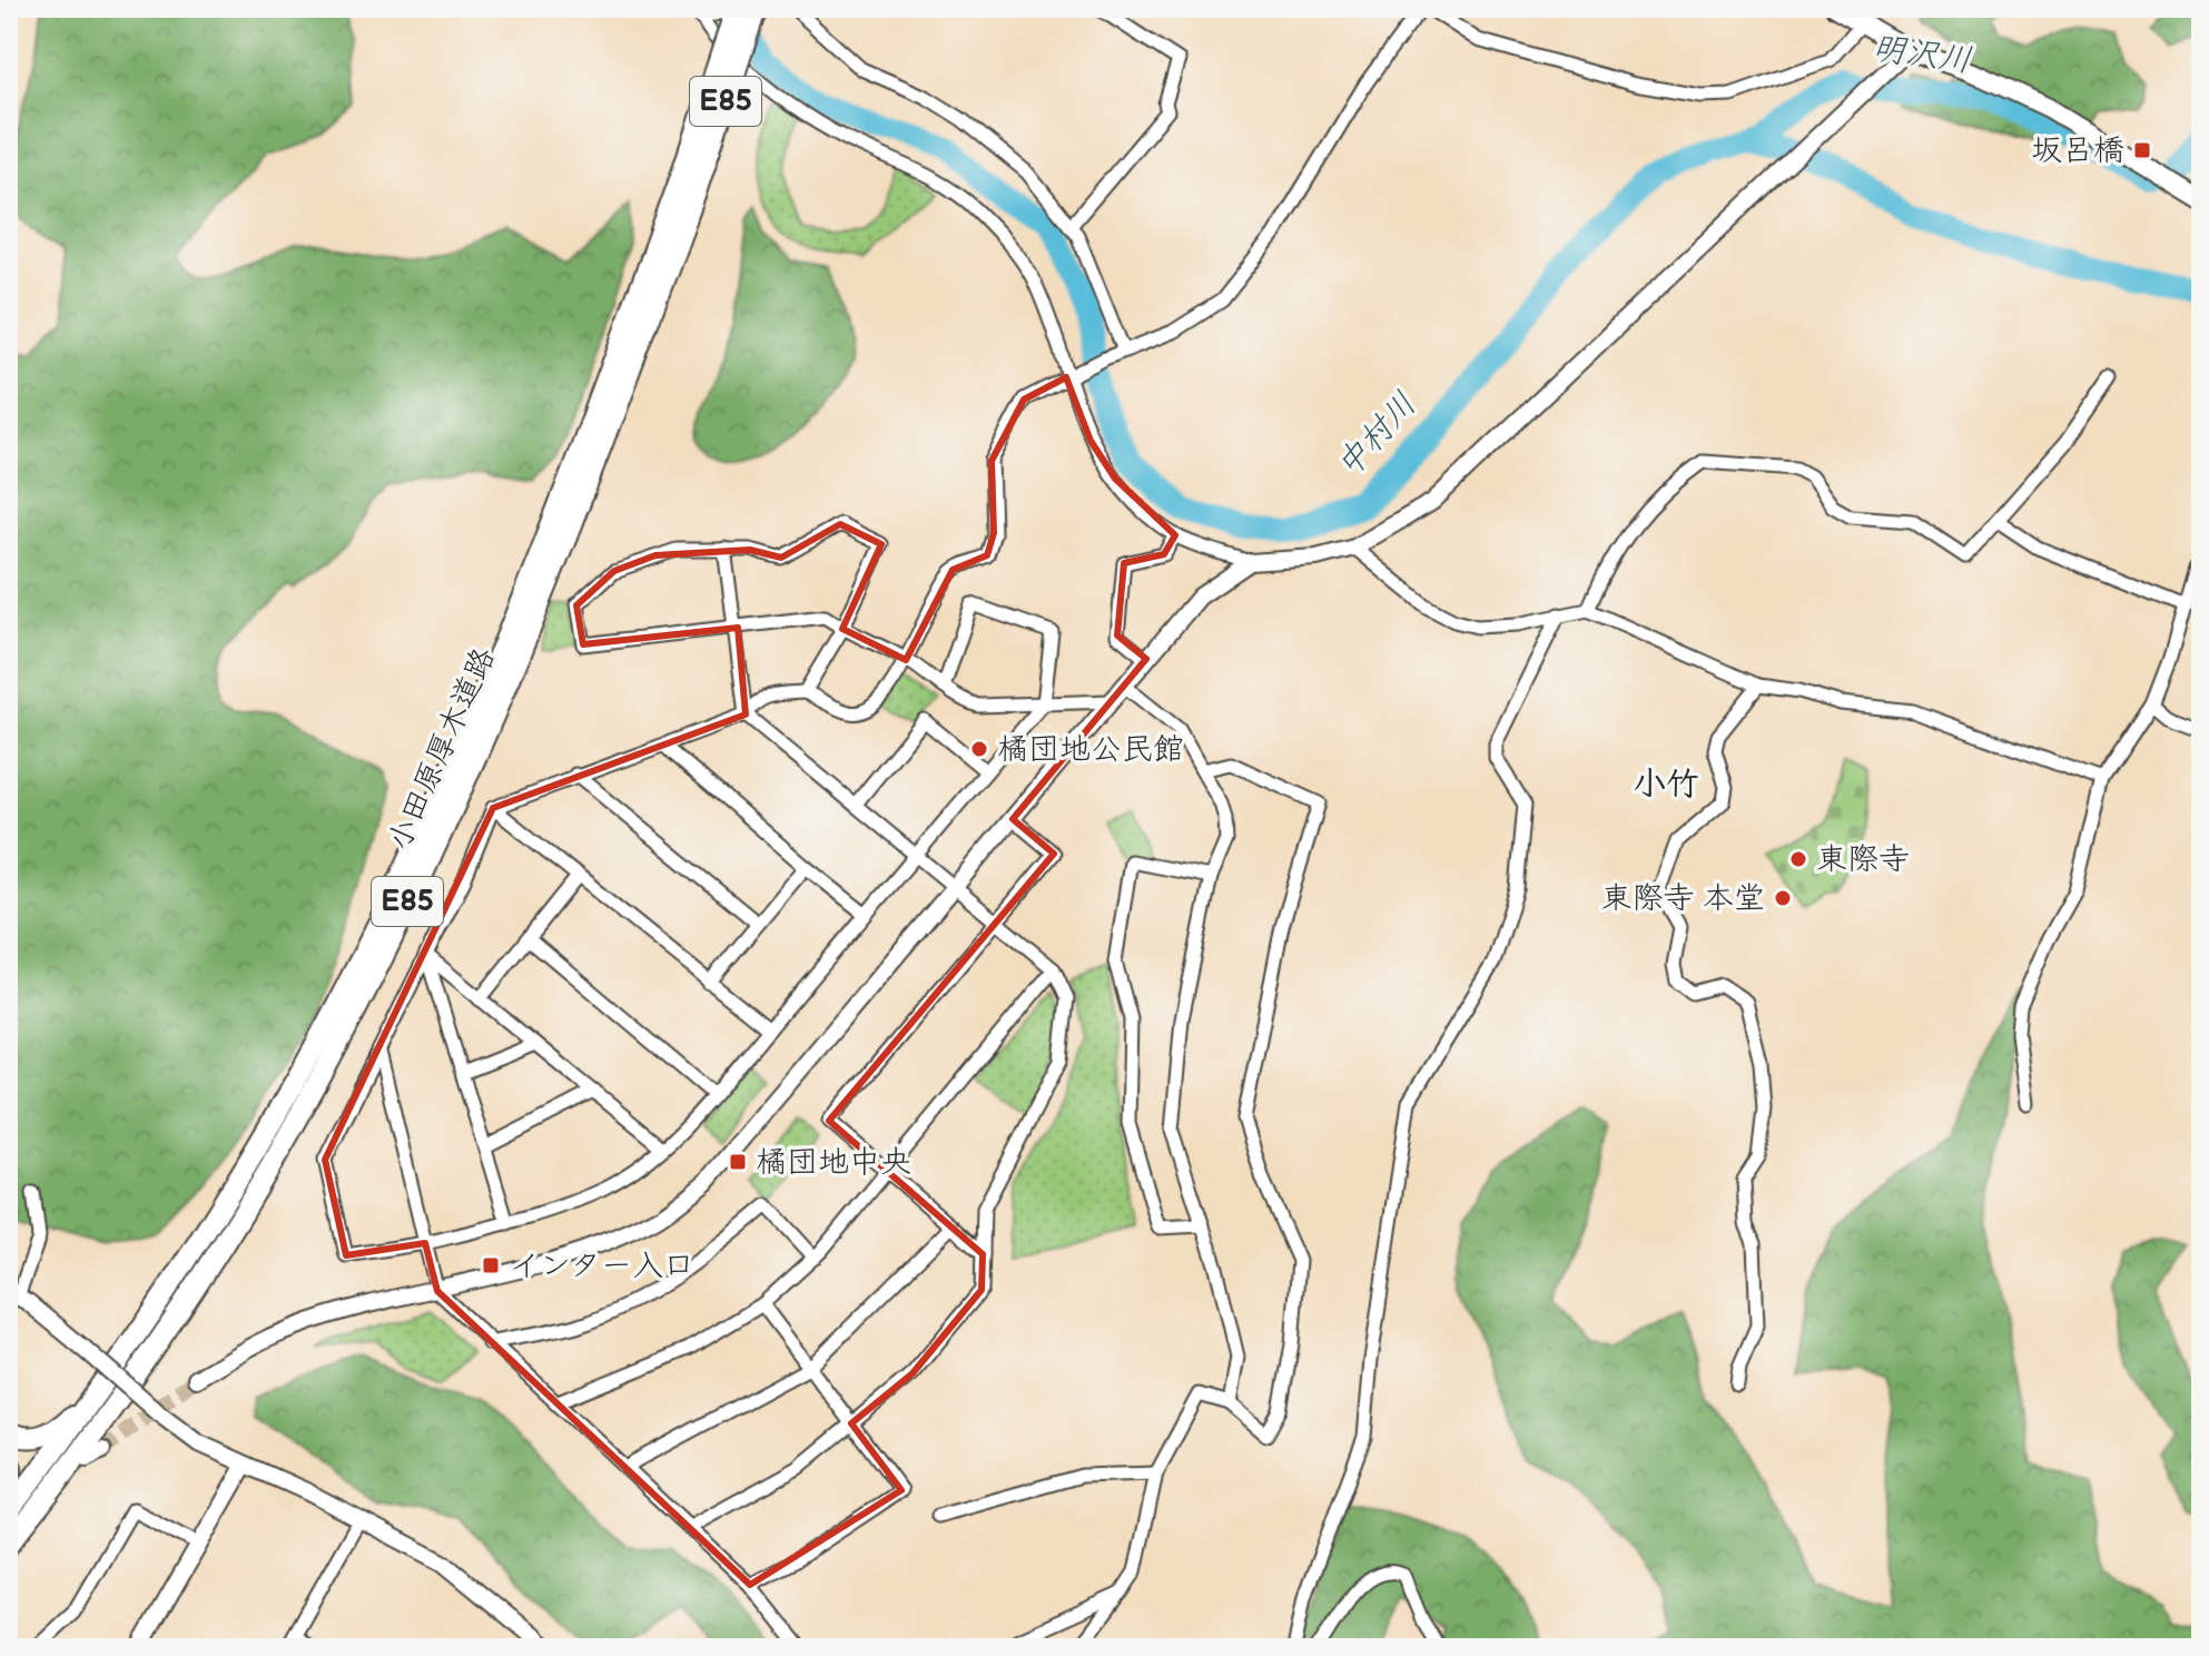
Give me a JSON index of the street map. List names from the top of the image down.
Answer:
{
  "streets": {
    "highway": ["E85", "小田原厚木道路"]
  },
  "districts": ["小竹"],
  "water": ["明沢川", "中村川"],
  "places": {
    "transit": ["坂呂橋", "橘団地中央", "インター入口"],
    "other": ["橘団地公民館", "東際寺", "東際寺 本堂"]
  }
}
